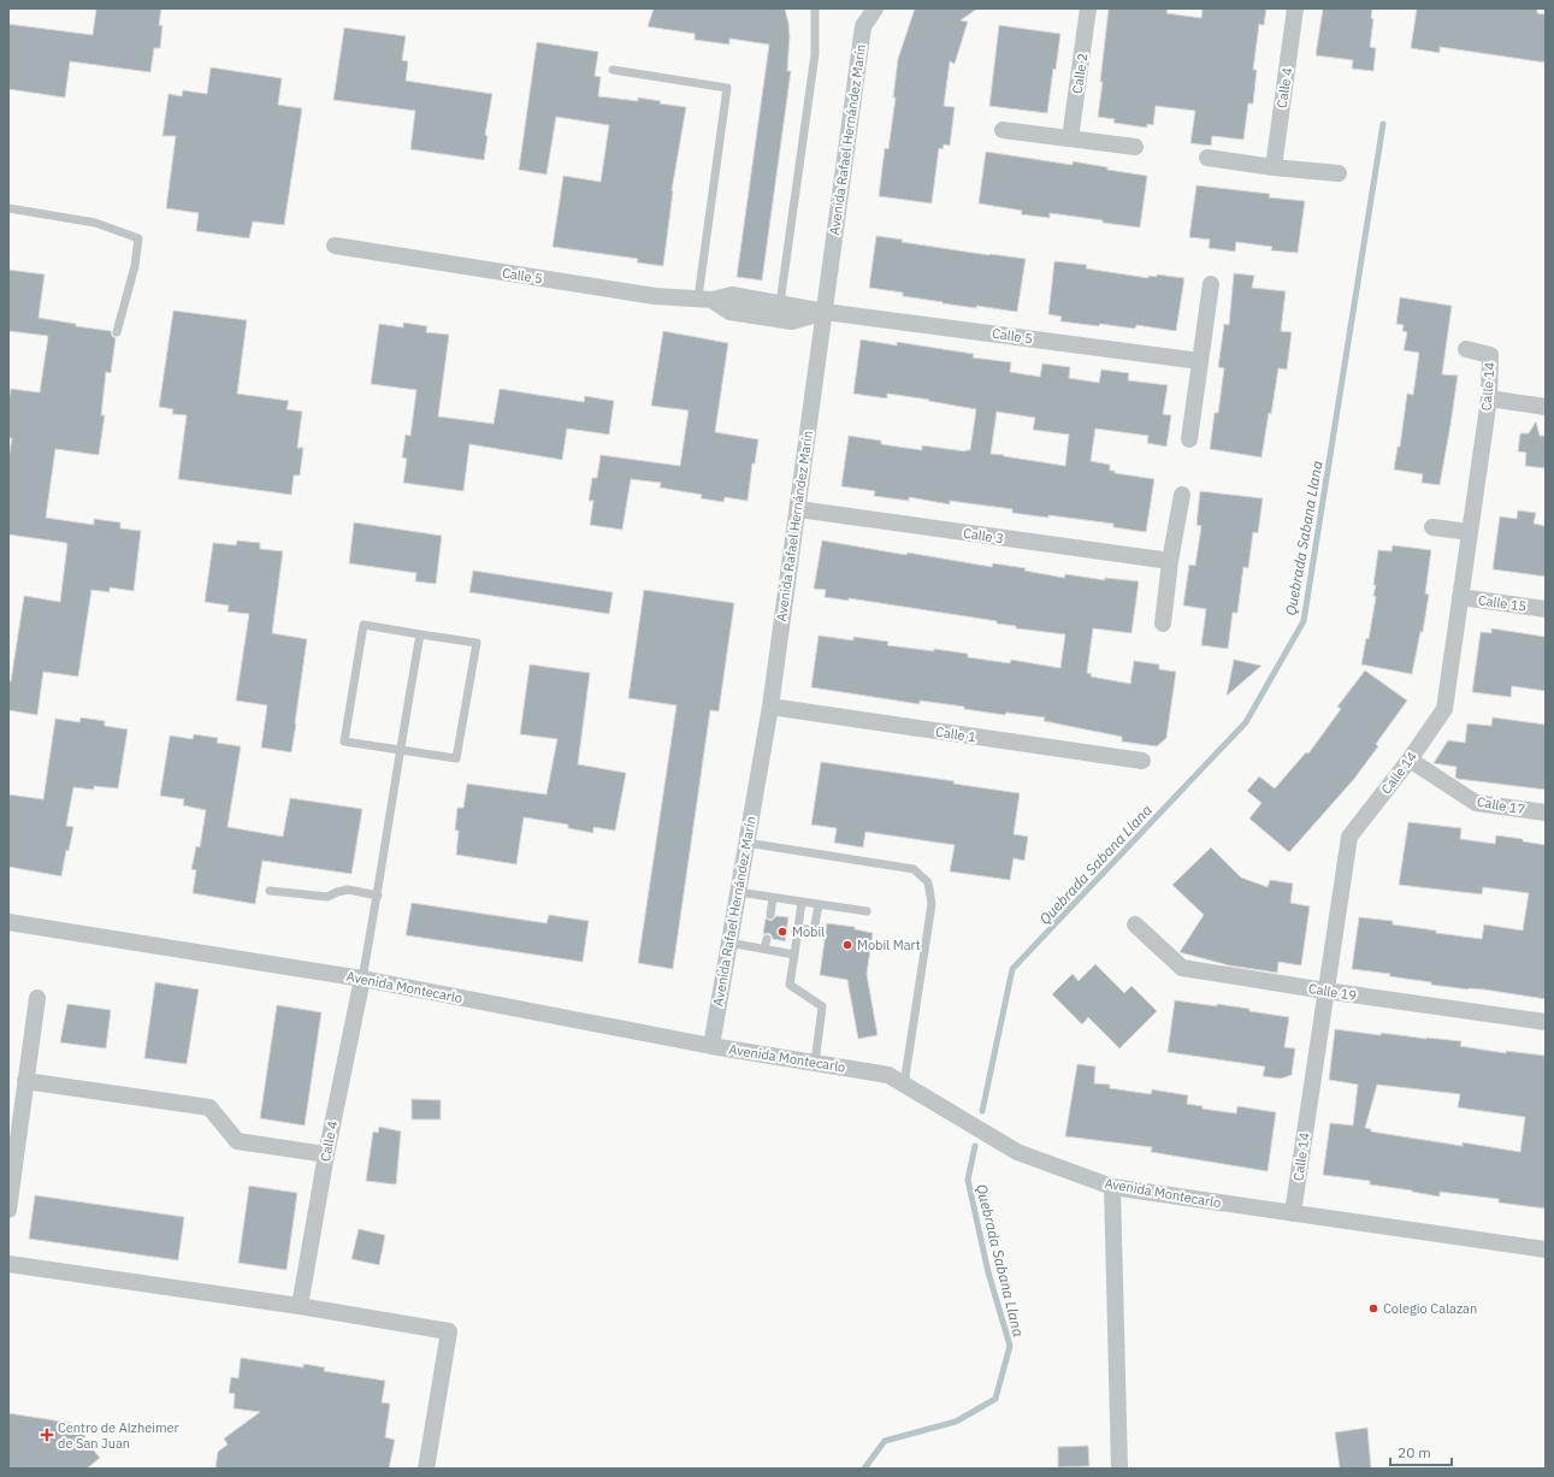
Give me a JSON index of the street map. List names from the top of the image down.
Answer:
{
  "streets": {
    "street": [
      "Calle 2",
      "Calle 4",
      "Avenida Rafael Hernández Marín",
      "Calle 5",
      "Calle 14",
      "Calle 3",
      "Calle 15",
      "Calle 1",
      "Calle 17",
      "Avenida Montecarlo",
      "Calle 19"
    ]
  },
  "crossings": [
    ["Calle 4", "Avenida Montecarlo"],
    ["Avenida Rafael Hernández Marín", "Calle 5"],
    ["Avenida Rafael Hernández Marín", "Calle 3"],
    ["Avenida Rafael Hernández Marín", "Calle 1"],
    ["Avenida Rafael Hernández Marín", "Avenida Montecarlo"],
    ["Calle 14", "Calle 15"],
    ["Calle 14", "Calle 17"],
    ["Calle 14", "Avenida Montecarlo"],
    ["Calle 14", "Calle 19"]
  ],
  "water": ["Quebrada Sabana Llana"],
  "places": {
    "other": ["Mobil", "Mobil Mart", "Colegio Calazan"],
    "health": ["Centro de Alzheimer de San Juan"]
  },
  "scale_bar": "20 m"
}
